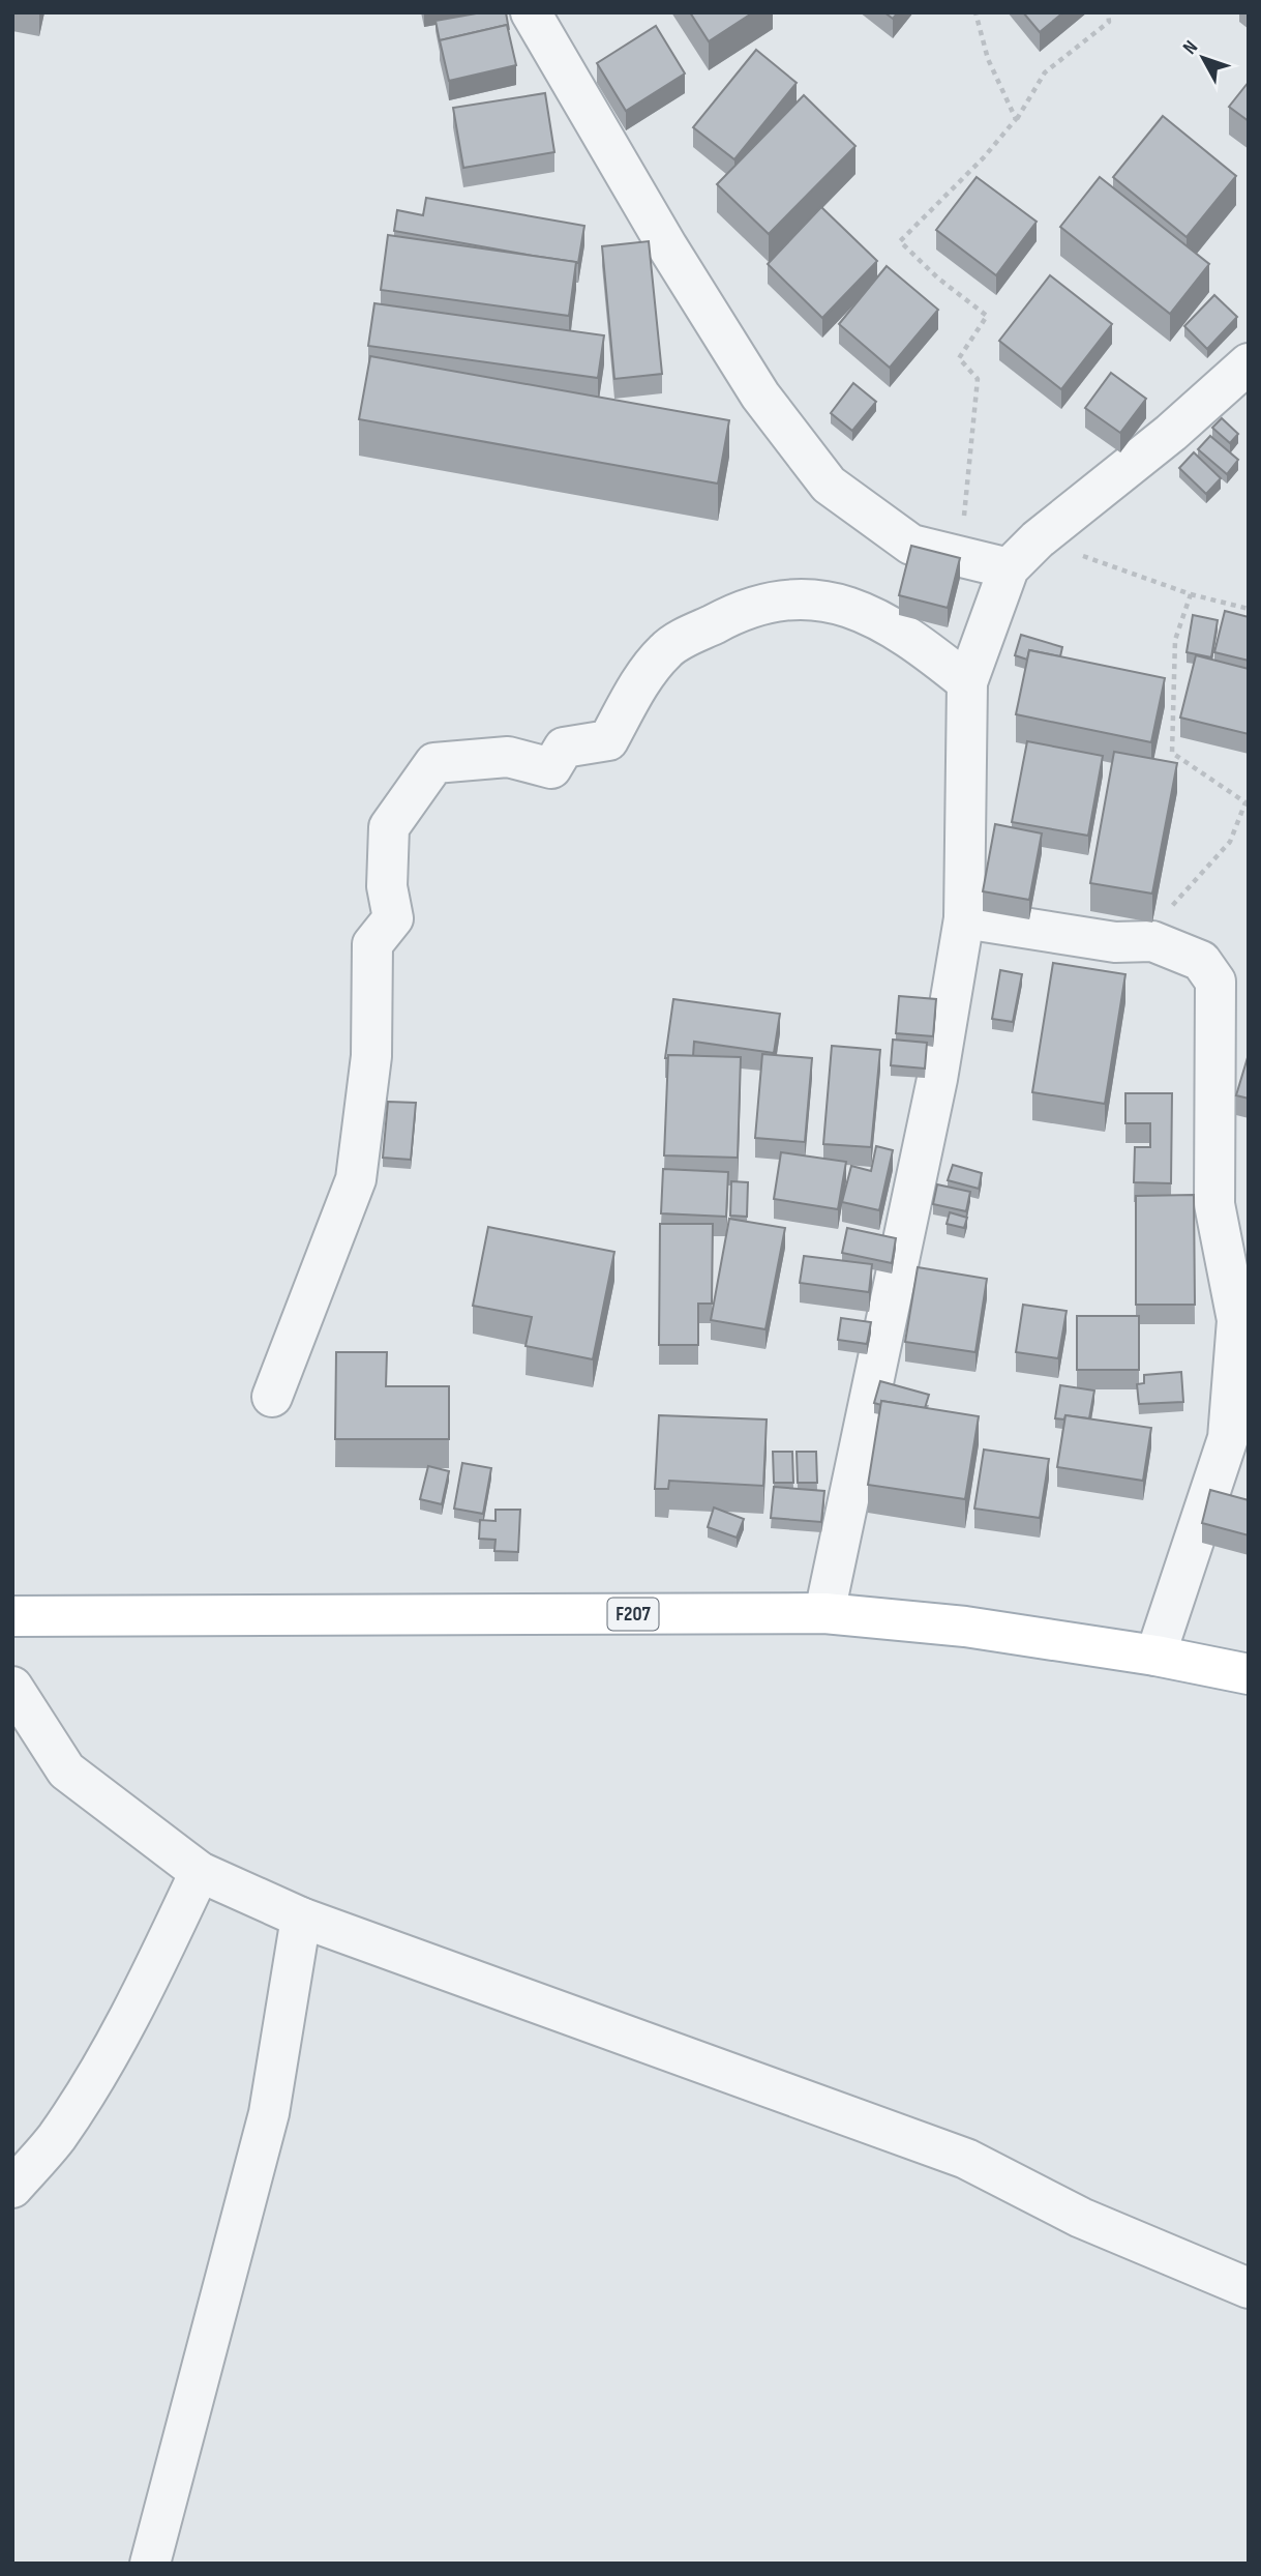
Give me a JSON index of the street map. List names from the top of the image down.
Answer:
{
  "streets": {
    "main road": ["F207"]
  },
  "north": "top left"
}
